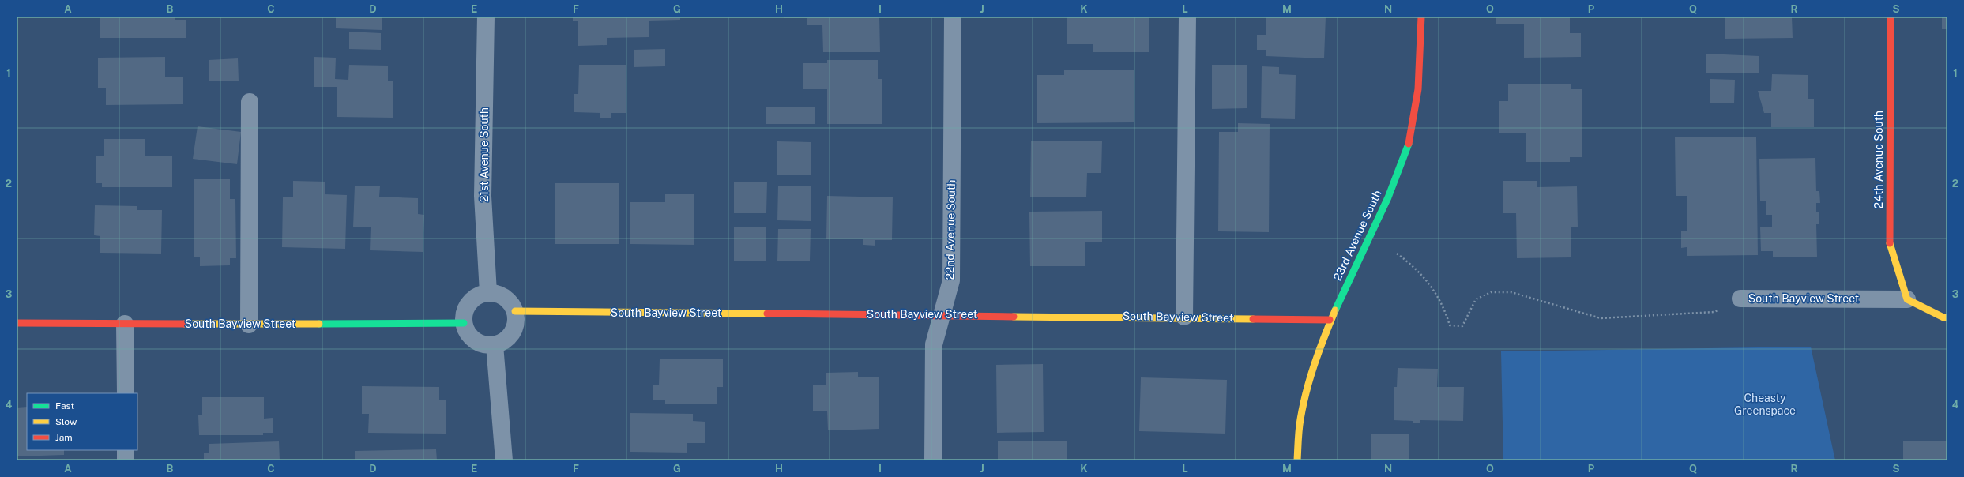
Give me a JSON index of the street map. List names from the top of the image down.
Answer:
{
  "streets": {
    "street": [
      "21st Avenue South",
      "24th Avenue South",
      "22nd Avenue South",
      "23rd Avenue South",
      "South Bayview Street"
    ]
  },
  "crossings": [
    ["21st Avenue South", "South Bayview Street"],
    ["24th Avenue South", "South Bayview Street"],
    ["22nd Avenue South", "South Bayview Street"],
    ["23rd Avenue South", "South Bayview Street"]
  ],
  "parks": ["Cheasty Greenspace"],
  "legend": ["Fast", "Slow", "Jam"],
  "grid": {
    "columns": [
      "A",
      "B",
      "C",
      "D",
      "E",
      "F",
      "G",
      "H",
      "I",
      "J",
      "K",
      "L",
      "M",
      "N",
      "O",
      "P",
      "Q",
      "R",
      "S"
    ],
    "rows": [
      "1",
      "2",
      "3",
      "4"
    ]
  }
}
